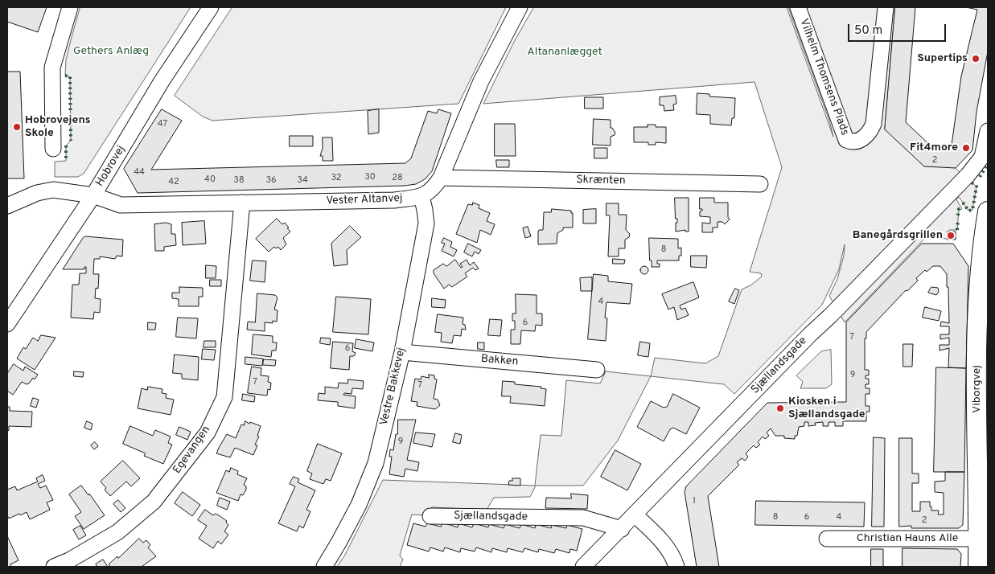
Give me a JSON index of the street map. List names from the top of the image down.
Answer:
{
  "streets": {
    "main road": ["Viborgvej"],
    "street": [
      "Vilhelm Thomsens Plads",
      "Hobrovej",
      "Skrænten",
      "Vester Altanvej",
      "Bakken",
      "Sjællandsgade",
      "Vestre Bakkevej",
      "Egevangen",
      "Christian Hauns Alle"
    ]
  },
  "crossings": [
    ["Hobrovej", "Vester Altanvej"],
    ["Vester Altanvej", "Vestre Bakkevej"],
    ["Vester Altanvej", "Egevangen"],
    ["Bakken", "Vestre Bakkevej"],
    ["Viborgvej", "Christian Hauns Alle"]
  ],
  "parks": ["Gethers Anlæg", "Altananlægget"],
  "places": [
    "Supertips",
    "Hobrovejens Skole",
    "Fit4more",
    "Banegårdsgrillen",
    "Kiosken i Sjællandsgade"
  ],
  "house_numbers": [
    "47",
    "2",
    "44",
    "30",
    "32",
    "28",
    "40",
    "38",
    "36",
    "34",
    "42",
    "8",
    "4",
    "6",
    "7",
    "6",
    "9",
    "7",
    "7",
    "9",
    "1",
    "8",
    "6",
    "4",
    "2"
  ],
  "scale_bar": "50 m"
}
